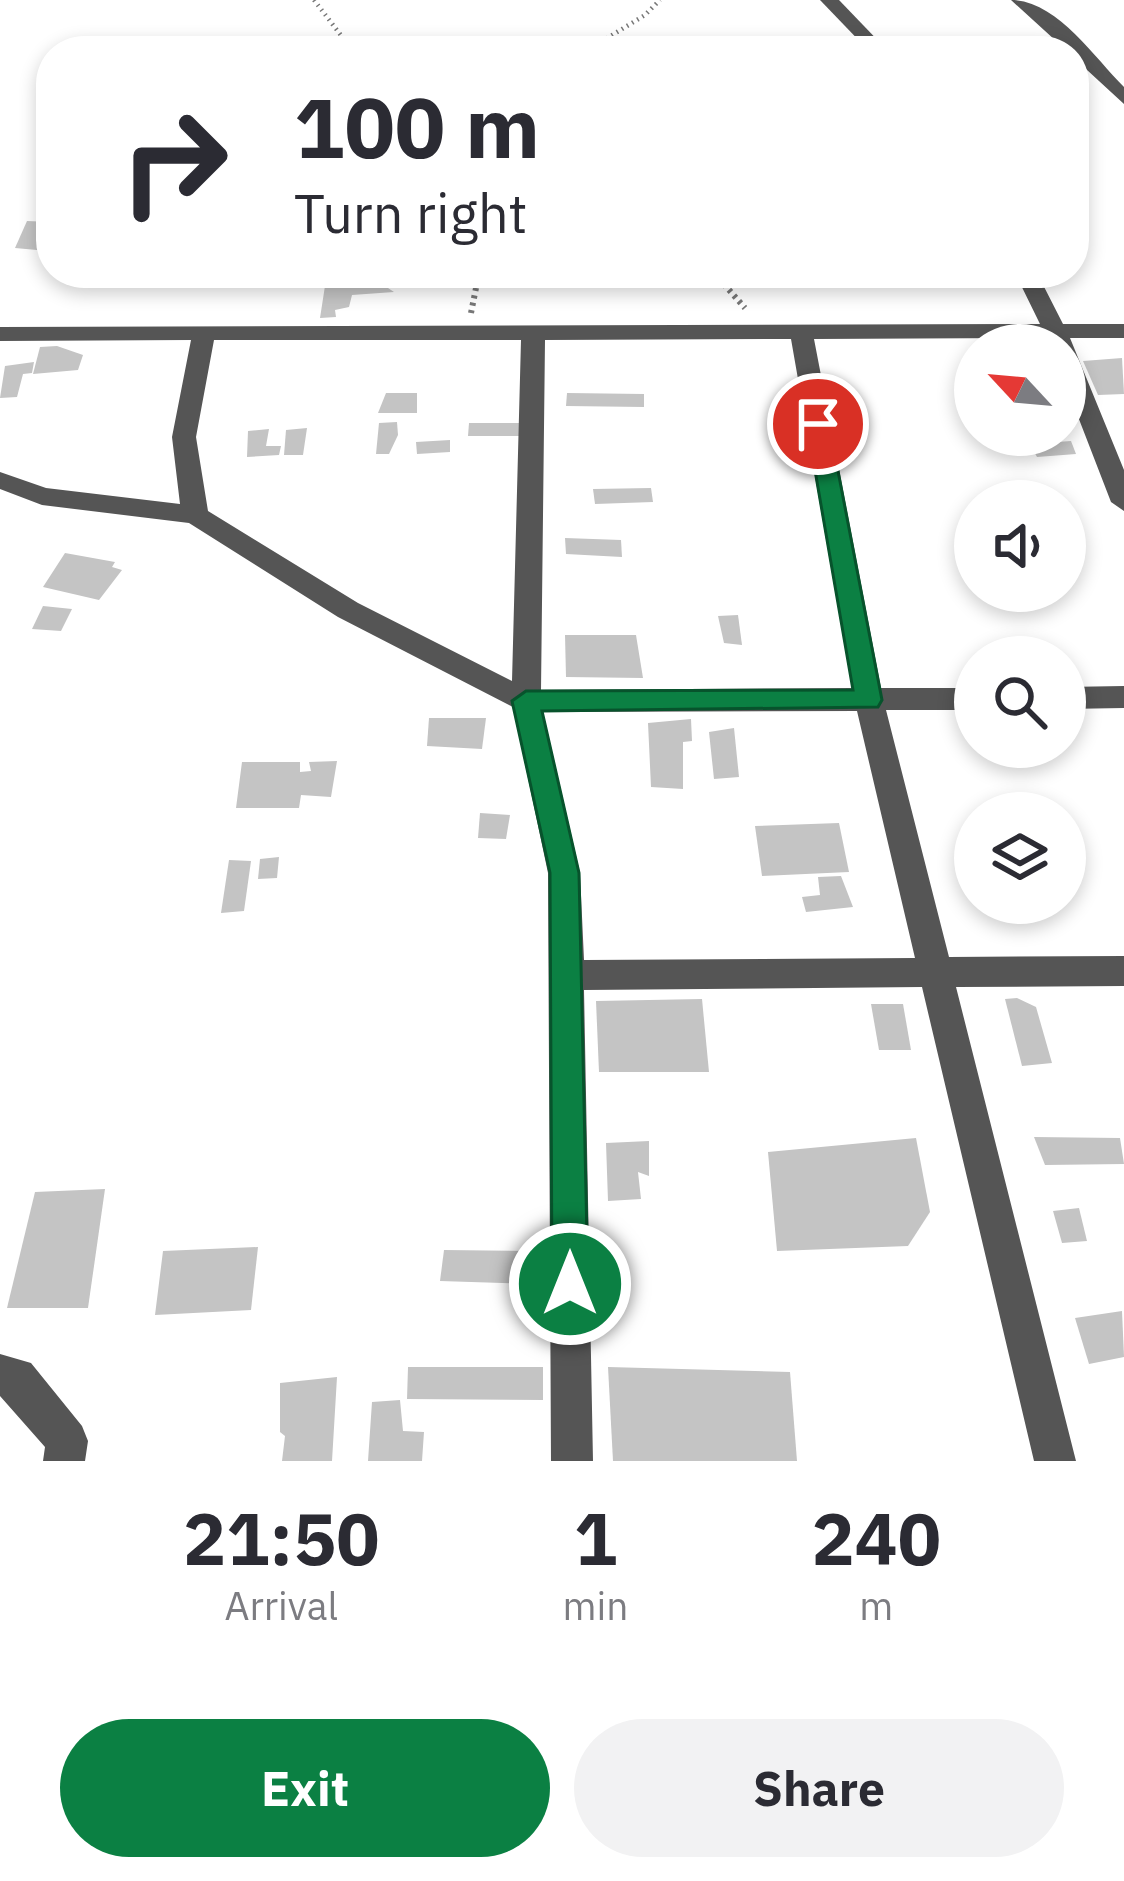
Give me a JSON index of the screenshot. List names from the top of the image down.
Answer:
{
  "north": "top left",
  "page": {
    "turn": ["100 m", "Turn right"],
    "eta": [
      "21:50",
      "Arrival",
      "1",
      "min",
      "240",
      "m"
    ],
    "buttons": ["Exit", "Share"]
  }
}
